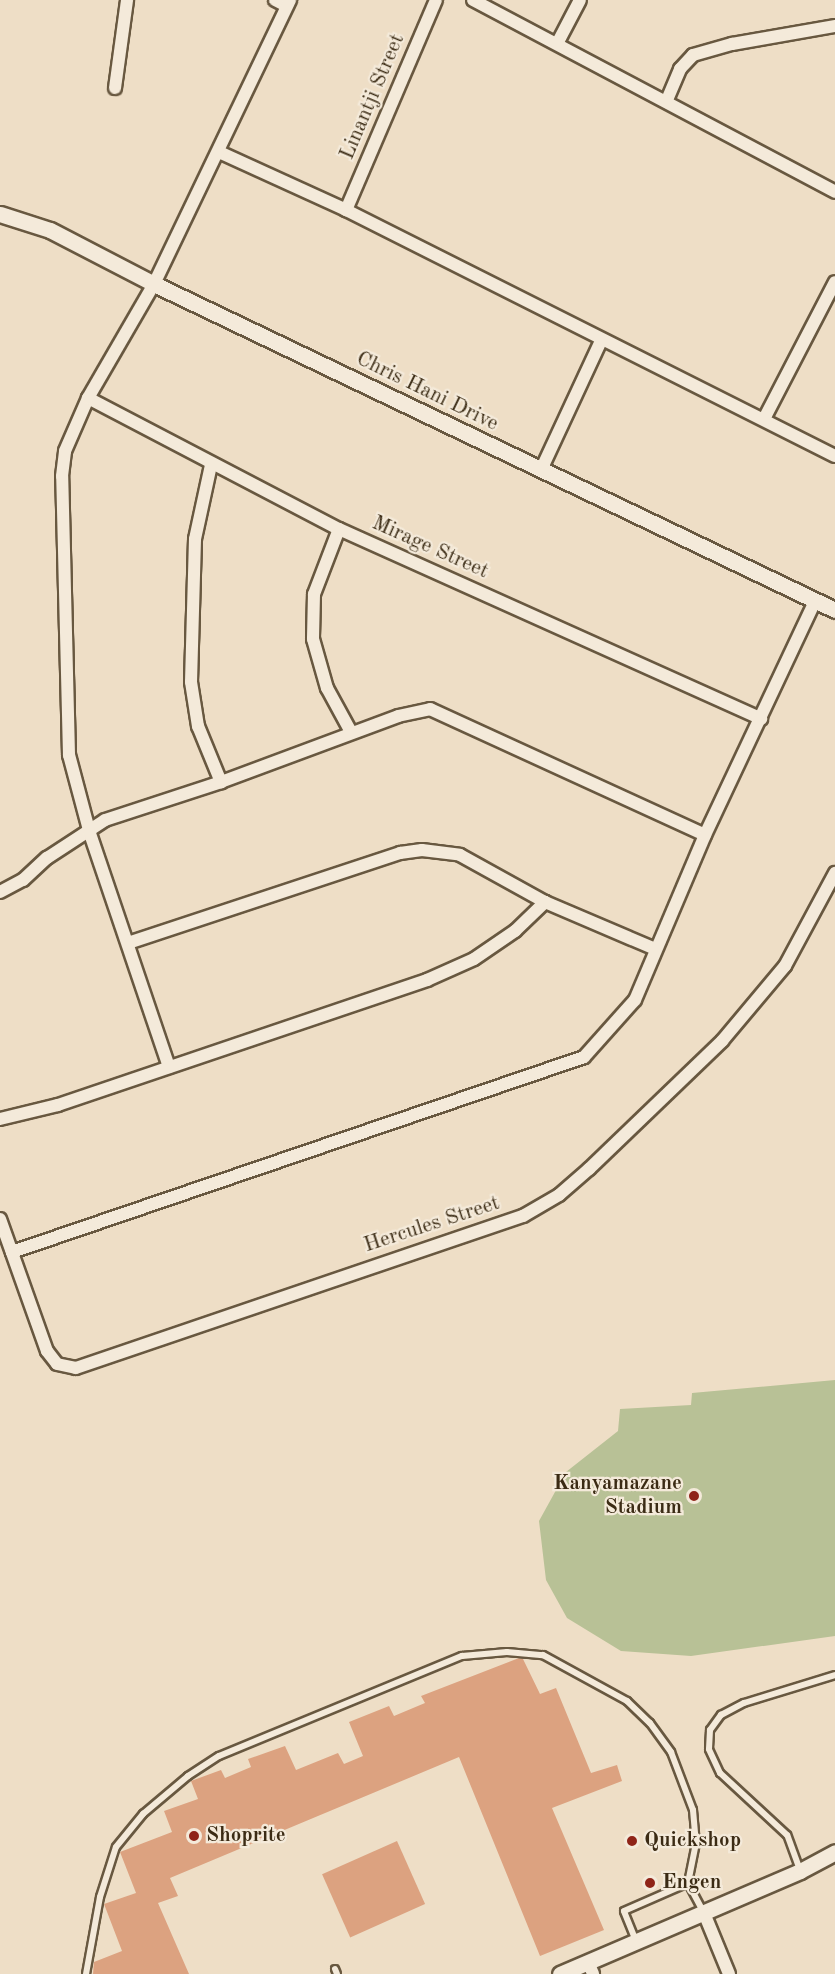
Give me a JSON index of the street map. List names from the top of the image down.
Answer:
{
  "streets": {
    "street": [
      "Linantji Street",
      "Chris Hani Drive",
      "Mirage Street",
      "Hercules Street"
    ]
  },
  "places": [
    "Kanyamazane Stadium",
    "Shoprite",
    "Quickshop",
    "Engen"
  ]
}
